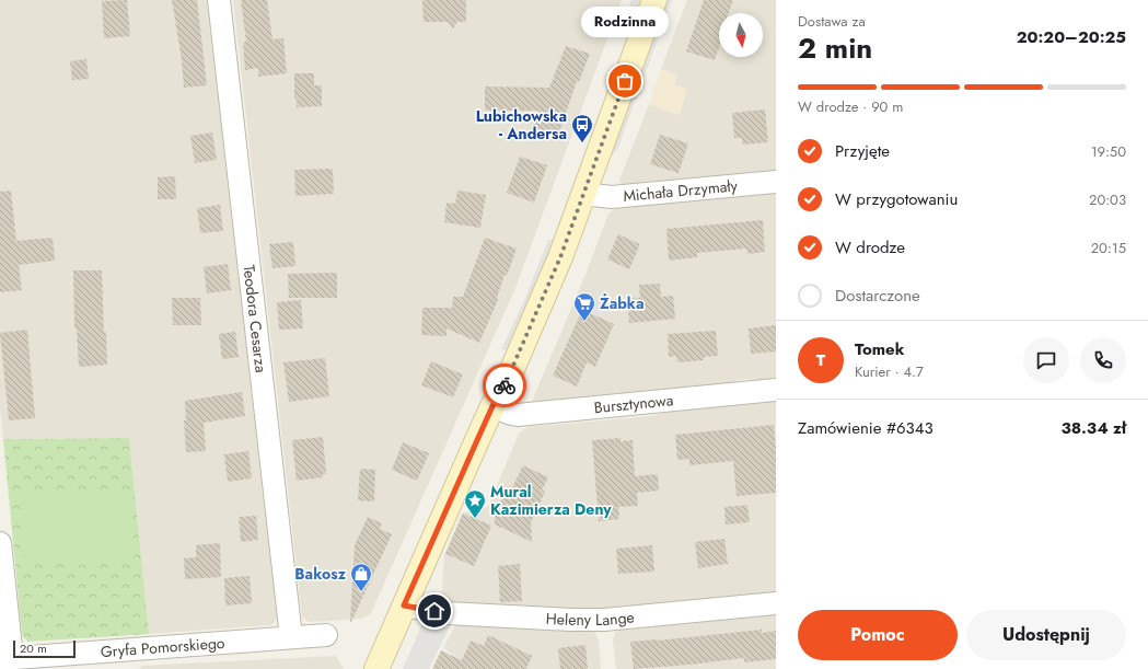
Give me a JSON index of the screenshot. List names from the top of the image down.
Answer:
{
  "streets": {
    "street": [
      "Michała Drzymały",
      "Teodora Cesarza",
      "Bursztynowa",
      "Heleny Lange",
      "Gryfa Pomorskiego"
    ]
  },
  "crossings": [
    ["Teodora Cesarza", "Gryfa Pomorskiego"]
  ],
  "places": {
    "other": ["Rodzinna"],
    "bus stop": ["Lubichowska - Andersa"],
    "supermarket": ["Żabka"],
    "place": ["Mural Kazimierza Deny"],
    "shop": ["Bakosz"]
  },
  "scale_bar": "20 m",
  "north": "bottom",
  "page": {
    "heading": ["2 min", "Dostawa za", "20:20–20:25"],
    "panel": [
      "Tomek",
      "Kurier · 4.7",
      "Zamówienie #6343",
      "38.34 zł"
    ],
    "bubble": "Rodzinna",
    "bar": "W drodze · 90 m",
    "list": [
      ["Przyjęte", "19:50"],
      ["W przygotowaniu", "20:03"],
      ["W drodze", "20:15"],
      "Dostarczone"
    ],
    "round": "T",
    "buttons": ["Pomoc", "Udostępnij"],
    "scale": "20 m"
  }
}
